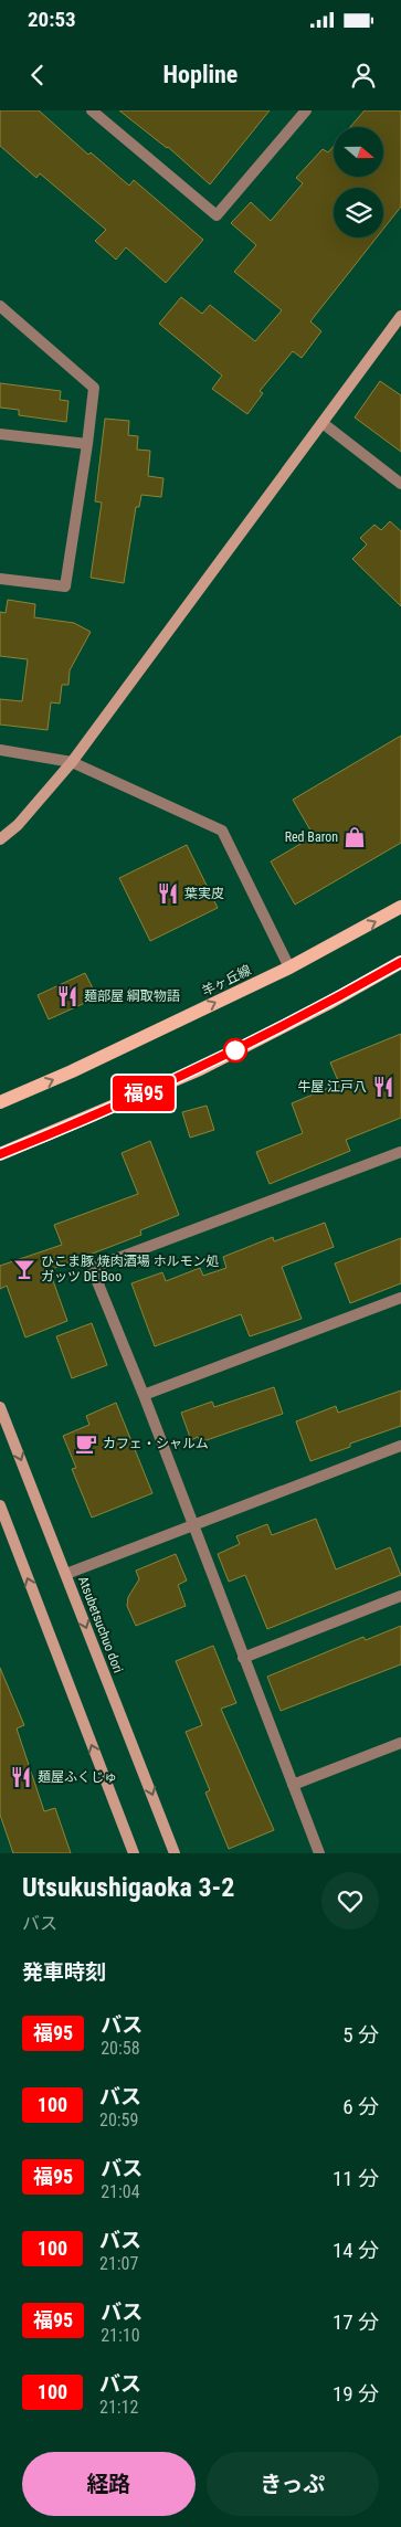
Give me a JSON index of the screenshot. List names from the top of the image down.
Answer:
{
  "streets": {
    "main road": ["羊ヶ丘線"],
    "street": ["Atsubetsuchuo dori"]
  },
  "places": {
    "shop": ["Red Baron"],
    "restaurant": [
      "葉実皮",
      "麺部屋 綱取物語",
      "牛屋 江戸八",
      "麺屋ふくじゅ"
    ],
    "bar": ["ひこま豚 焼肉酒場 ホルモン処 ガッツ DE Boo"],
    "cafe": ["カフェ・シャルム"]
  },
  "lines": ["bus line 福95"],
  "north": "right",
  "page": {
    "status": "20:53",
    "header": "Hopline",
    "on_map": "福95",
    "heading": [
      ["Utsukushigaoka 3-2", "バス"],
      "発車時刻"
    ],
    "list": [
      {
        "mark": "福95",
        "name": "バス",
        "note": "20:58",
        "value": "5 分"
      },
      {
        "mark": "100",
        "name": "バス",
        "note": "20:59",
        "value": "6 分"
      },
      {
        "mark": "福95",
        "name": "バス",
        "note": "21:04",
        "value": "11 分"
      },
      {
        "mark": "100",
        "name": "バス",
        "note": "21:07",
        "value": "14 分"
      },
      {
        "mark": "福95",
        "name": "バス",
        "note": "21:10",
        "value": "17 分"
      },
      {
        "mark": "100",
        "name": "バス",
        "note": "21:12",
        "value": "19 分"
      }
    ],
    "buttons": ["経路", "きっぷ"]
  }
}
